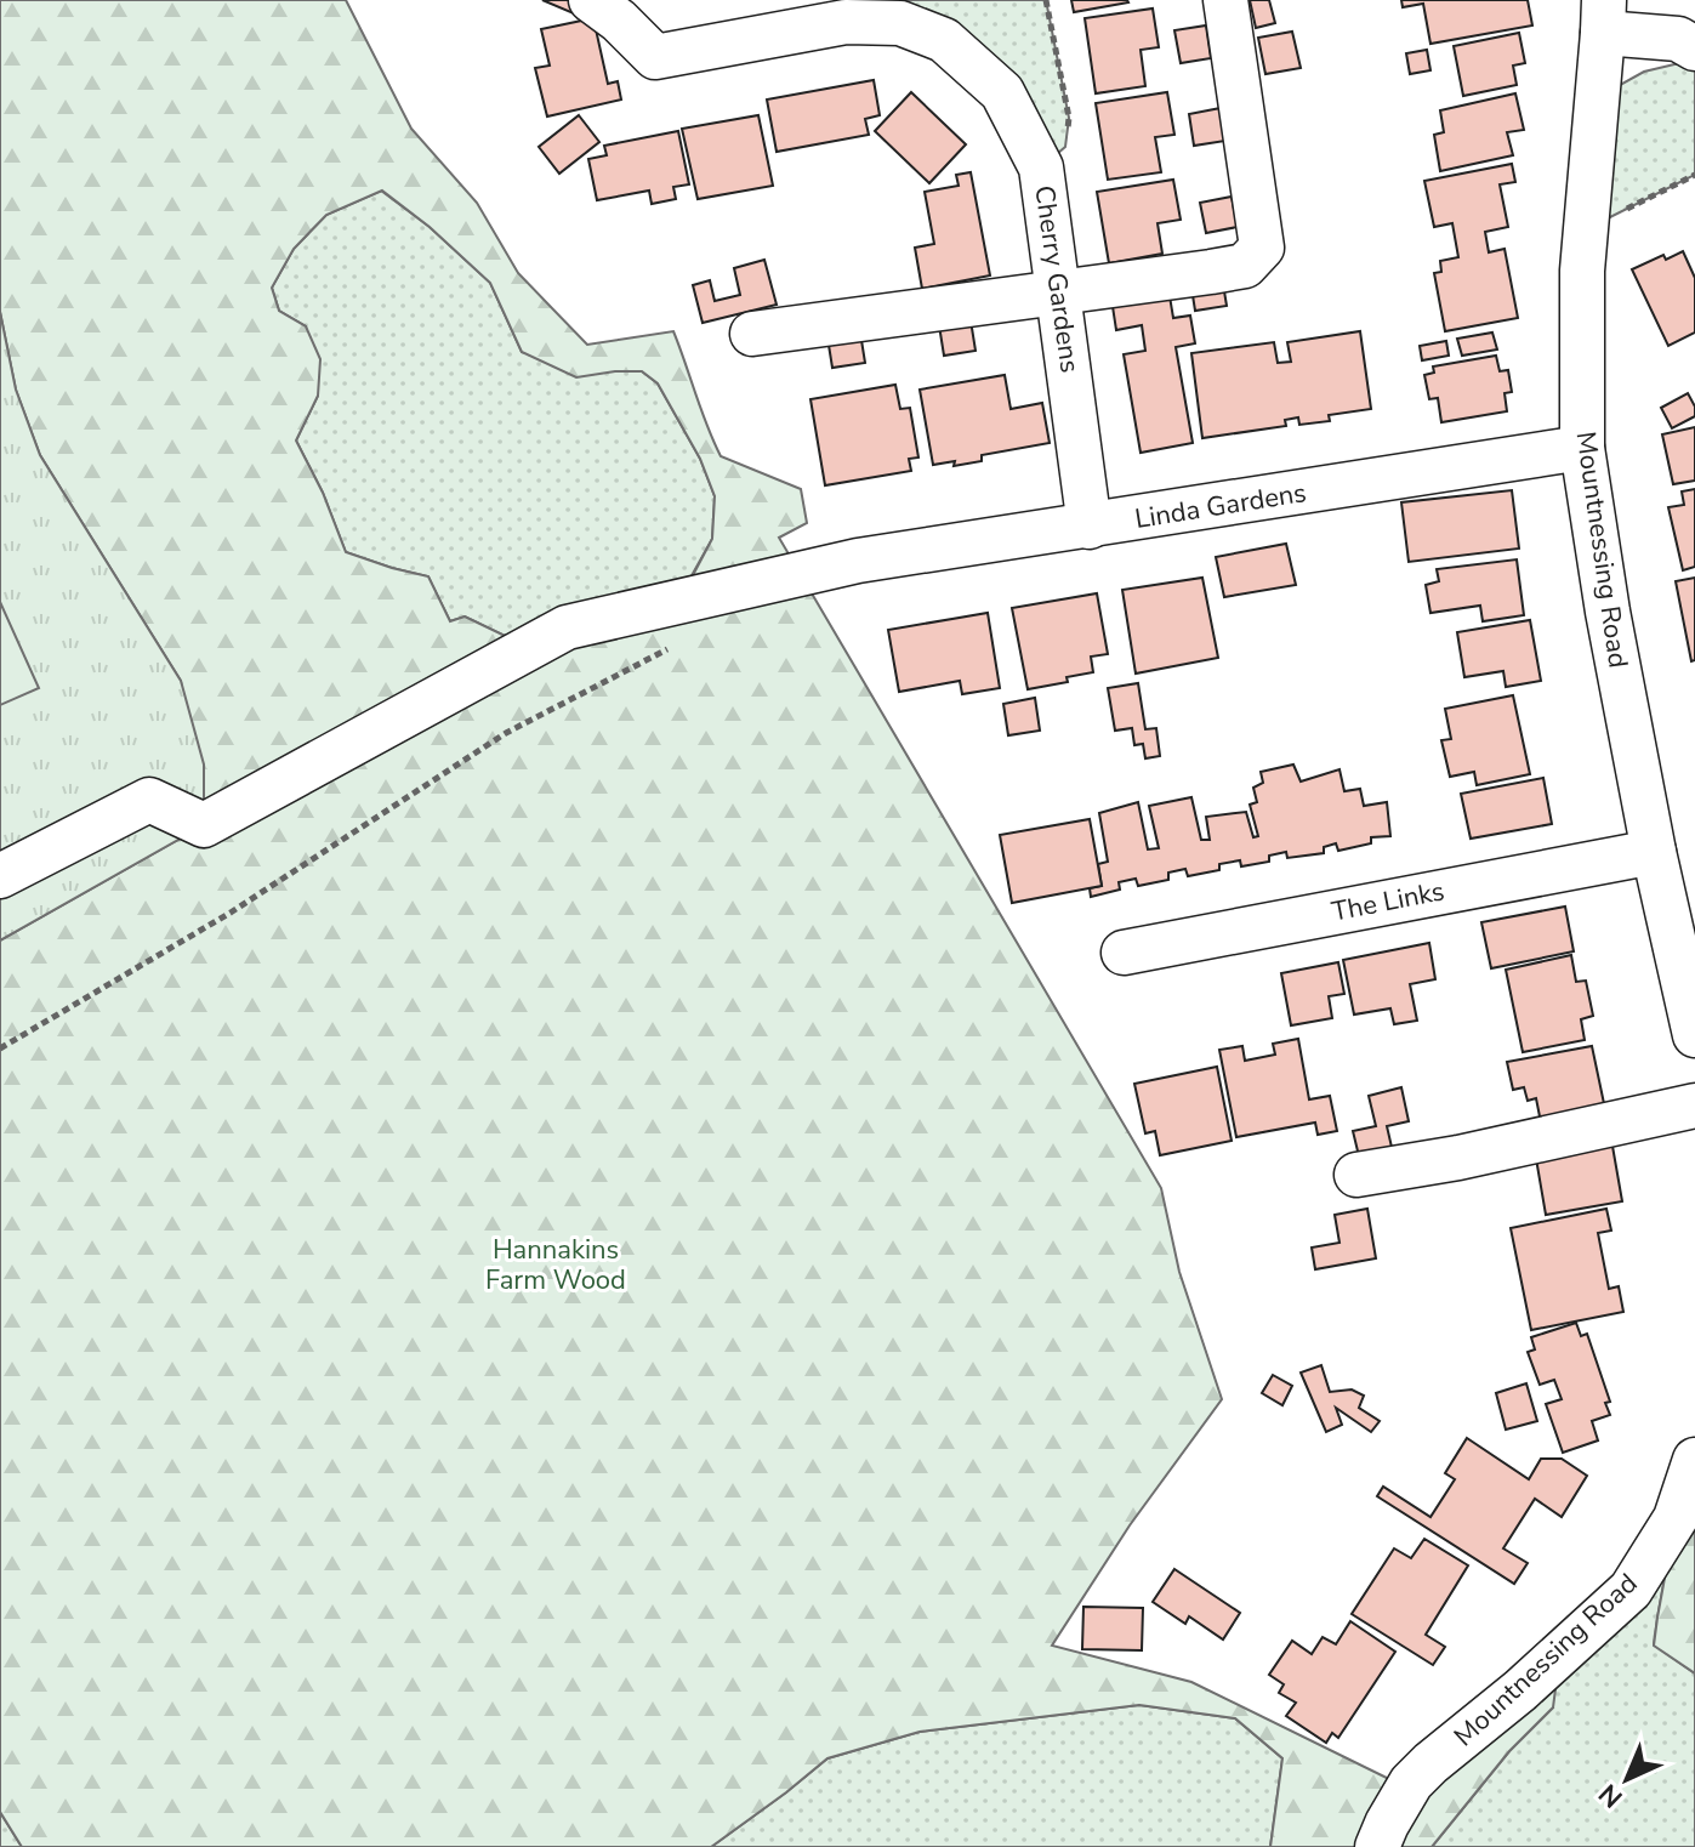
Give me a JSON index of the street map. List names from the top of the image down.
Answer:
{
  "streets": {
    "street": [
      "Cherry Gardens",
      "Linda Gardens",
      "Mountnessing Road",
      "The Links"
    ]
  },
  "crossings": [
    ["Cherry Gardens", "Linda Gardens"],
    ["Linda Gardens", "Mountnessing Road"],
    ["Mountnessing Road", "The Links"]
  ],
  "parks": ["Hannakins Farm Wood"],
  "north": "bottom left"
}
